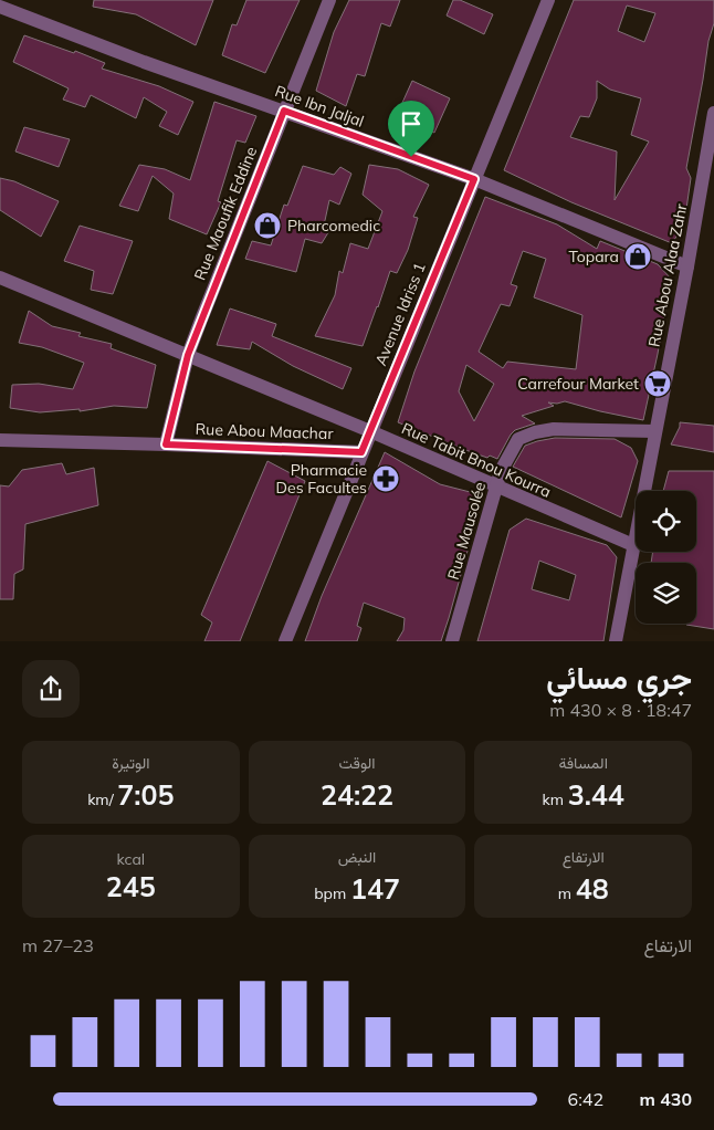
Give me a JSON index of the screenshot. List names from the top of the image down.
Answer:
{
  "streets": {
    "street": [
      "Rue Ibn Jaljal",
      "Rue Maoufik Eddine",
      "Rue Abou Alaa Zahr",
      "Avenue Idriss 1",
      "Rue Abou Maachar",
      "Rue Tabit Bnou Kourra",
      "Rue Mausolée"
    ]
  },
  "crossings": [
    ["Rue Ibn Jaljal", "Rue Maoufik Eddine"],
    ["Rue Ibn Jaljal", "Rue Abou Alaa Zahr"],
    ["Rue Ibn Jaljal", "Avenue Idriss 1"],
    ["Rue Maoufik Eddine", "Rue Abou Maachar"],
    ["Rue Maoufik Eddine", "Rue Tabit Bnou Kourra"],
    ["Rue Abou Alaa Zahr", "Rue Tabit Bnou Kourra"],
    ["Rue Abou Alaa Zahr", "Rue Mausolée"],
    ["Avenue Idriss 1", "Rue Abou Maachar"],
    ["Avenue Idriss 1", "Rue Tabit Bnou Kourra"],
    ["Rue Tabit Bnou Kourra", "Rue Mausolée"]
  ],
  "places": {
    "shop": ["Pharcomedic", "Topara"],
    "supermarket": ["Carrefour Market"],
    "pharmacy": ["Pharmacie Des Facultes"]
  },
  "page": {
    "heading": ["جري مسائي", "18:47 · 8 × 430 m"],
    "stats": [
      ["المسافة", "3.44 km"],
      ["الوقت", "24:22"],
      ["الوتيرة", "7:05 /km"],
      ["الارتفاع", "48 m"],
      ["النبض", "147 bpm"],
      ["kcal", "245"]
    ],
    "chart": ["الارتفاع", "23–27 m"],
    "list": [
      {
        "name": "430 m",
        "note": "6:42"
      }
    ]
  }
}
